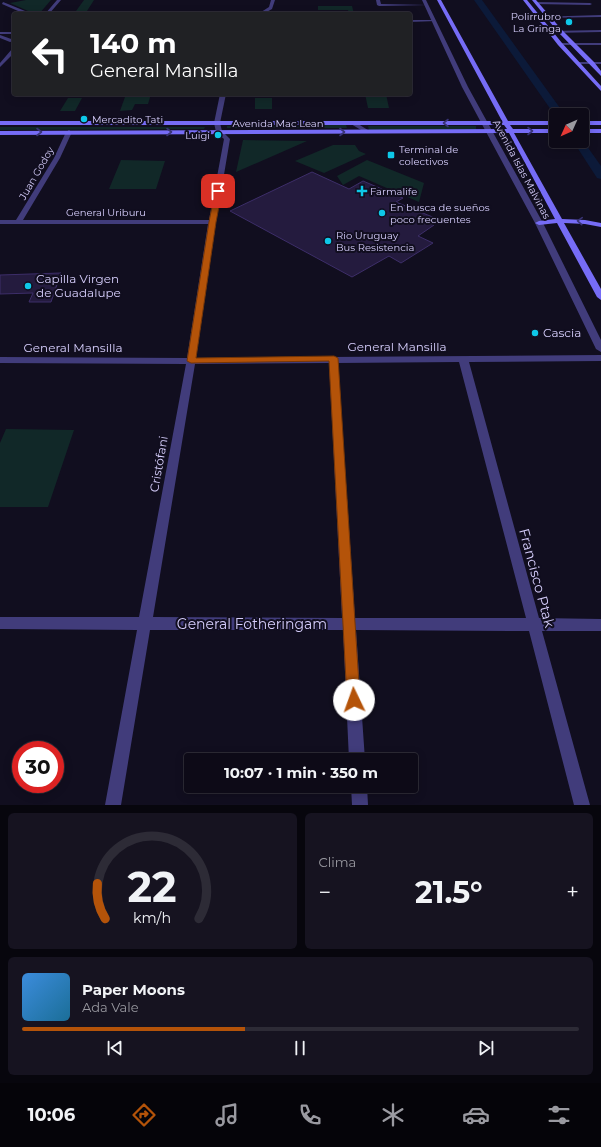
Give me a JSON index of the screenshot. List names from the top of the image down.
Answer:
{
  "streets": {
    "main road": ["Avenida Mac Lean", "Avenida Islas Malvinas"],
    "street": [
      "Juan Godoy",
      "General Uriburu",
      "General Mansilla",
      "Cristófani",
      "Francisco Ptak",
      "General Fotheringam"
    ]
  },
  "crossings": [
    ["Avenida Mac Lean", "Avenida Islas Malvinas"],
    ["Avenida Mac Lean", "Juan Godoy"],
    ["Avenida Mac Lean", "Cristófani"],
    ["Juan Godoy", "General Uriburu"],
    ["General Uriburu", "Cristófani"],
    ["General Mansilla", "Cristófani"],
    ["General Mansilla", "Francisco Ptak"],
    ["Cristófani", "General Fotheringam"],
    ["Francisco Ptak", "General Fotheringam"]
  ],
  "places": {
    "other": [
      "Polirrubro La Gringa",
      "Mercadito Tati",
      "Luigi",
      "En busca de sueños poco frecuentes",
      "Rio Uruguay Bus Resistencia",
      "Capilla Virgen de Guadalupe",
      "Cascia"
    ],
    "transit": ["Terminal de colectivos"],
    "health": ["Farmalife"]
  },
  "north": "bottom left",
  "page": {
    "turn": ["140 m", "General Mansilla"],
    "limit": "30",
    "trip": "10:07 · 1 min · 350 m",
    "tile": "Clima",
    "heat": ["−", "21.5°", "+"],
    "song": ["Paper Moons", "Ada Vale"],
    "tabs": "10:06",
    "gauge": ["22", "km/h"]
  }
}
